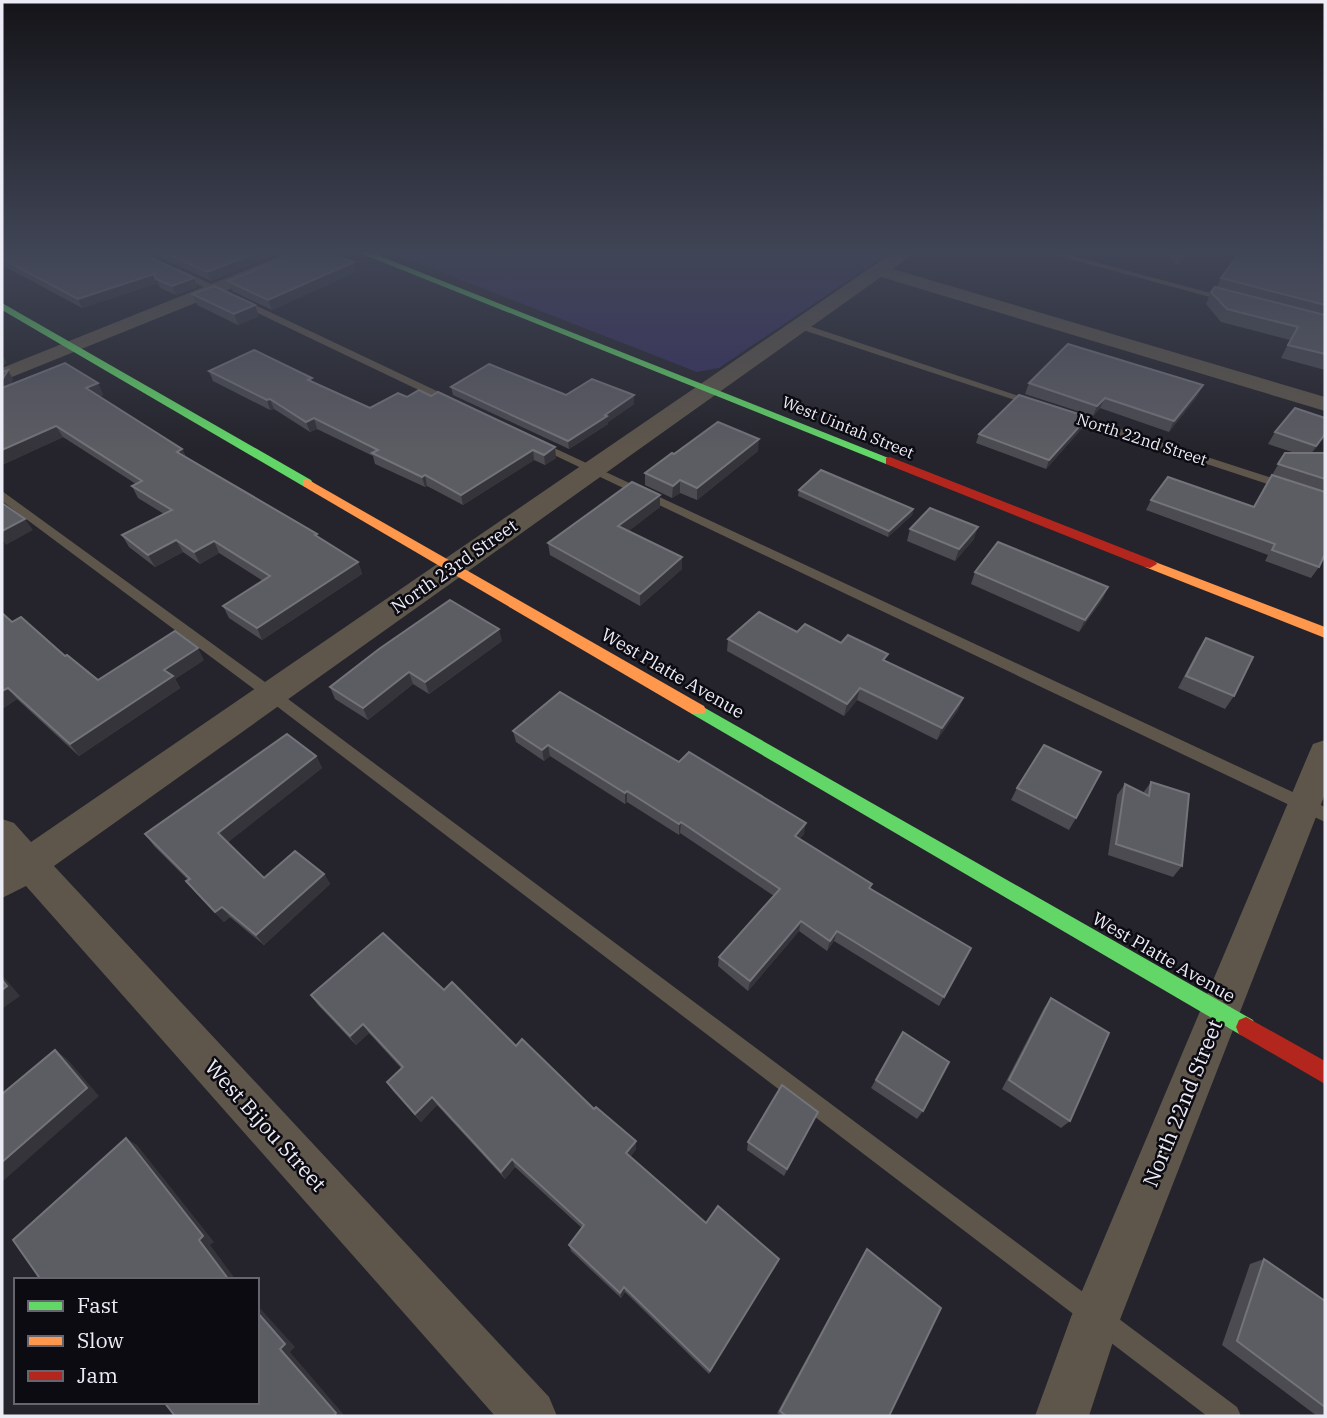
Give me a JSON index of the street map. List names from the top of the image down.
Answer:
{
  "streets": {
    "street": [
      "West Uintah Street",
      "North 22nd Street",
      "North 23rd Street",
      "West Platte Avenue",
      "West Bijou Street"
    ]
  },
  "crossings": [
    ["West Uintah Street", "North 23rd Street"],
    ["North 22nd Street", "North 23rd Street"],
    ["North 22nd Street", "West Platte Avenue"],
    ["North 23rd Street", "West Platte Avenue"],
    ["North 23rd Street", "West Bijou Street"]
  ],
  "legend": ["Fast", "Slow", "Jam"]
}
